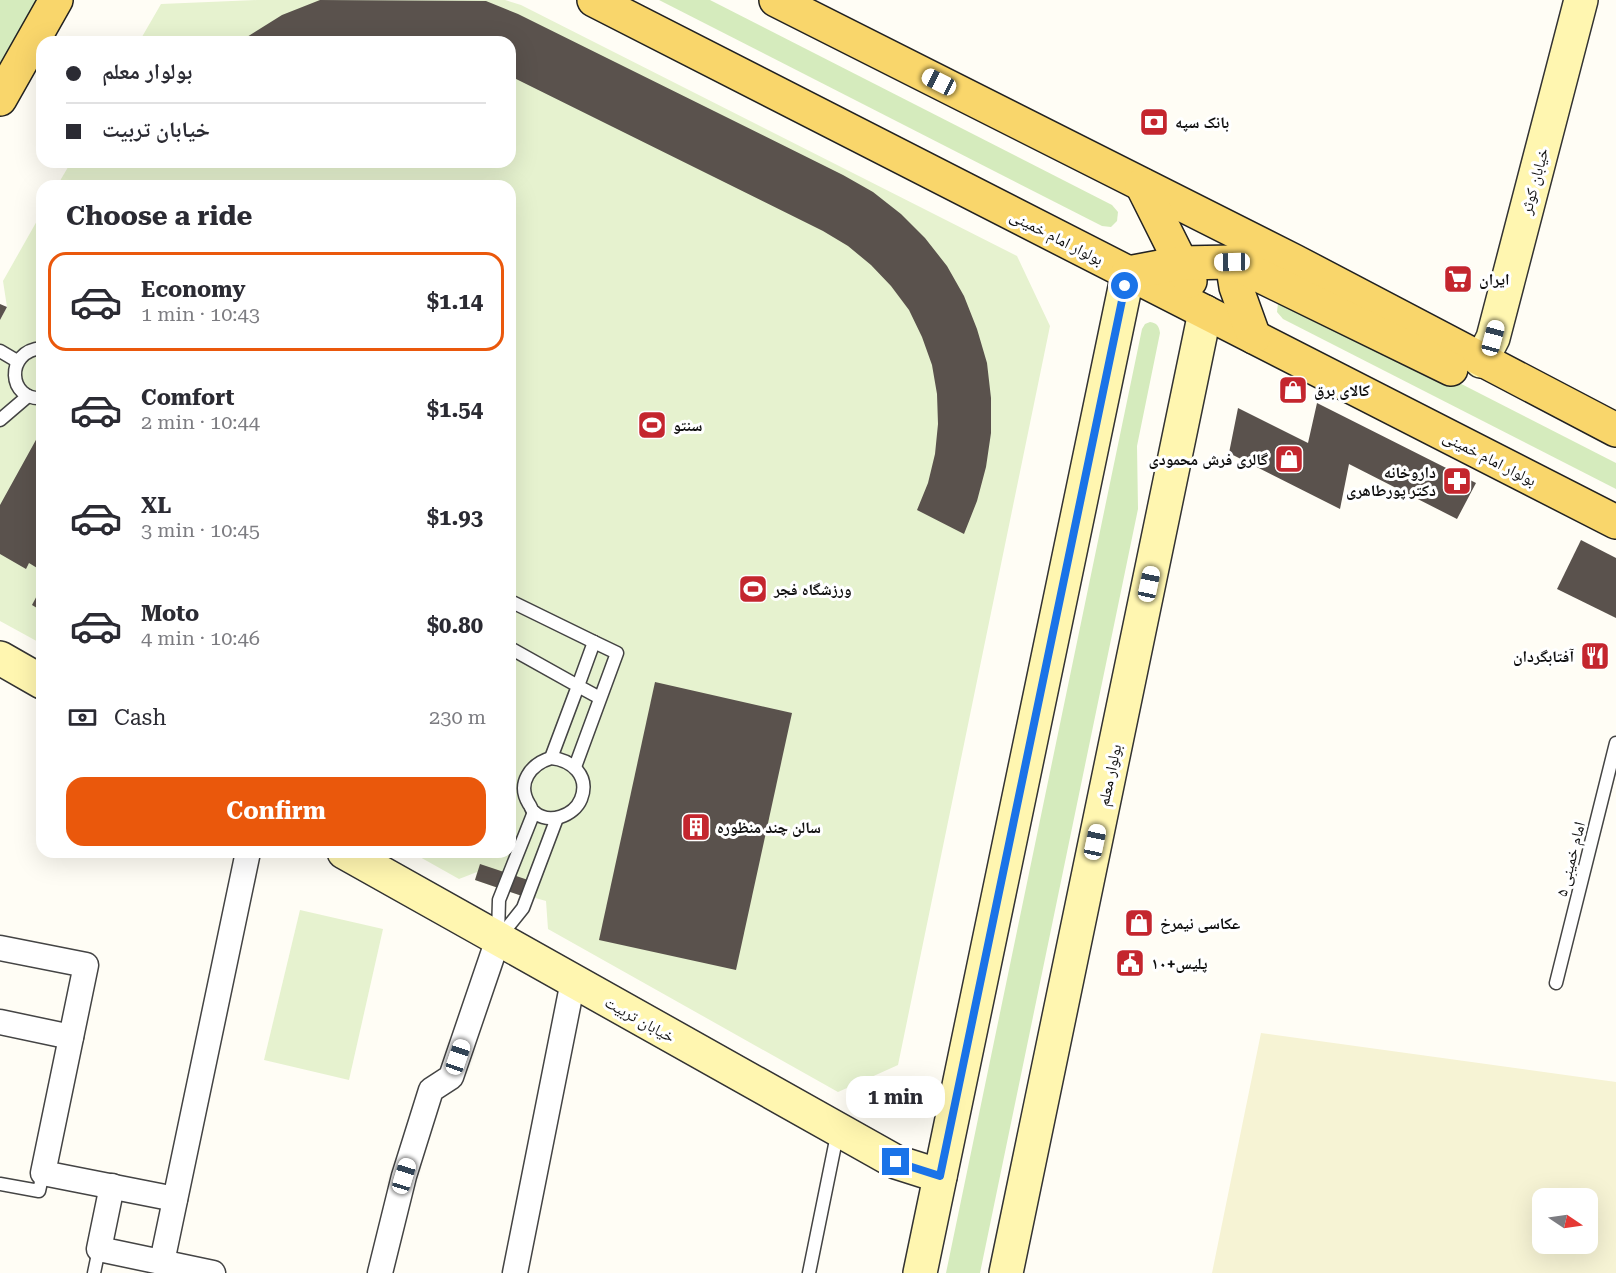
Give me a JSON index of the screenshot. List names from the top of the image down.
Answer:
{
  "streets": {
    "main road": [
      "خیابان کوثر",
      "بولوار امام خمینی",
      "بولوار معلم",
      "خیابان تربیت"
    ],
    "lane": ["امام خمینی ۵"]
  },
  "crossings": [
    ["بولوار امام خمینی", "بولوار معلم"]
  ],
  "places": {
    "bank": ["بانک سپه"],
    "supermarket": ["ایران"],
    "shop": ["کالای برق", "گالری فرش محمودی", "عکاسی نیمرخ"],
    "sports": ["سنتو", "ورزشگاه فجر"],
    "pharmacy": ["داروخانه دکتر پورطاهری"],
    "restaurant": ["آفتابگردان"],
    "building": ["سالن چند منظوره"],
    "public building": ["پلیس+۱۰"]
  },
  "north": "right",
  "page": {
    "banner": ["بولوار معلم", "خیابان تربیت"],
    "heading": "Choose a ride",
    "list": [
      {
        "name": "Economy",
        "note": "1 min · 10:43",
        "value": "$1.14"
      },
      {
        "name": "Comfort",
        "note": "2 min · 10:44",
        "value": "$1.54"
      },
      {
        "name": "XL",
        "note": "3 min · 10:45",
        "value": "$1.93"
      },
      {
        "name": "Moto",
        "note": "4 min · 10:46",
        "value": "$0.80"
      }
    ],
    "pay": ["Cash", "230 m"],
    "buttons": "Confirm",
    "bubble": "1 min"
  }
}
